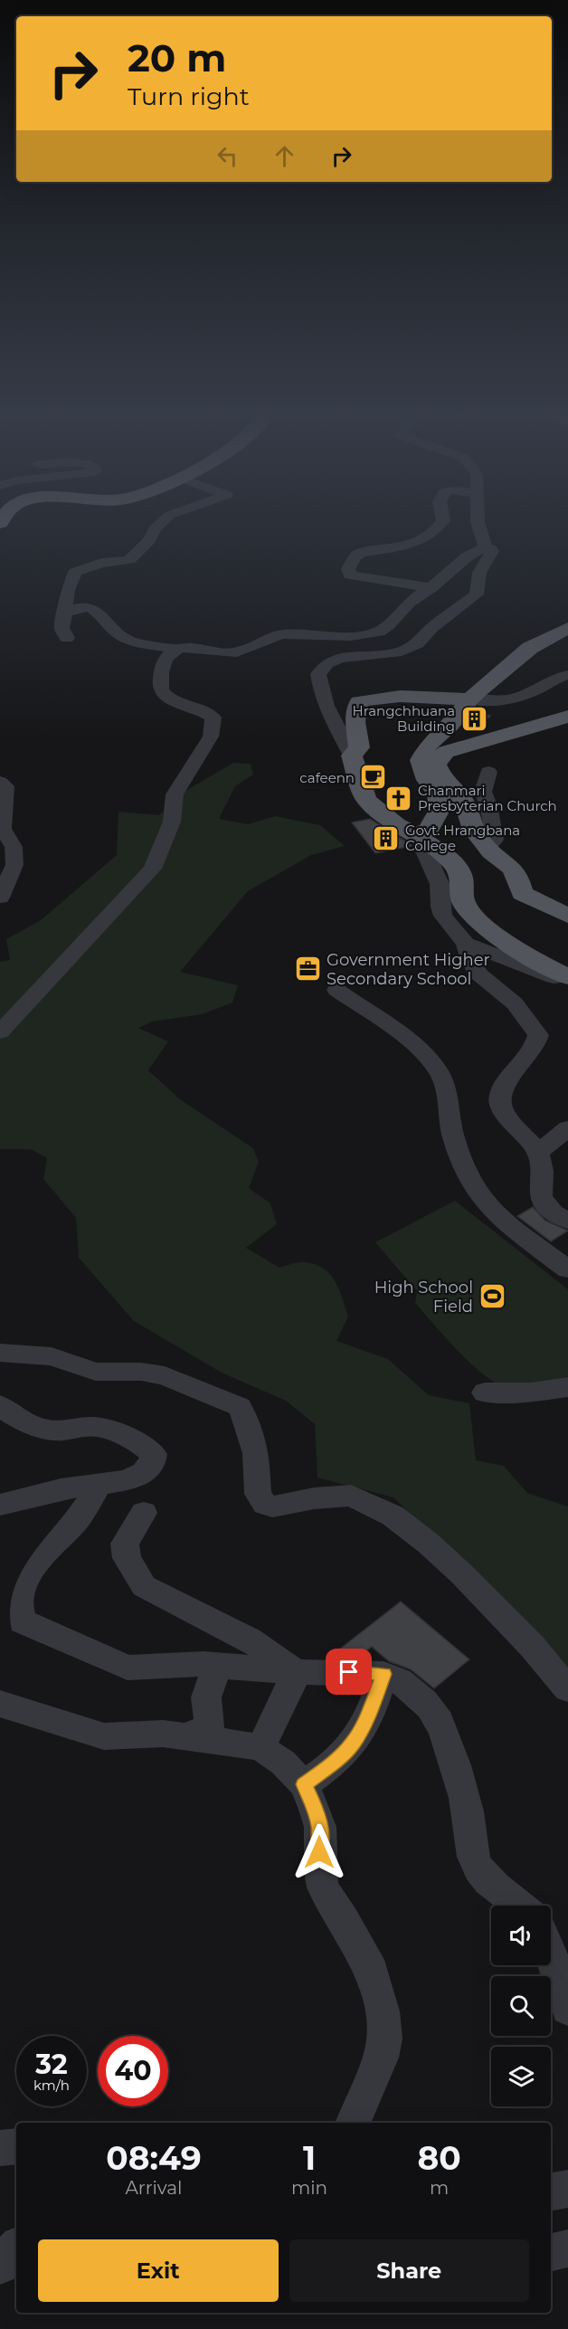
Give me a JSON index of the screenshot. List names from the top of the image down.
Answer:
{
  "places": {
    "building": ["Hrangchhuana Building", "Govt. Hrangbana College"],
    "cafe": ["cafeenn"],
    "church": ["Chanmari Presbyterian Church"],
    "office": ["Government Higher Secondary School"],
    "sports": ["High School Field"]
  },
  "page": {
    "turn": ["20 m", "Turn right"],
    "speed": "32 km/h",
    "limit": "40",
    "eta": [
      "08:49",
      "Arrival",
      "1",
      "min",
      "80",
      "m"
    ],
    "buttons": ["Exit", "Share"]
  }
}
